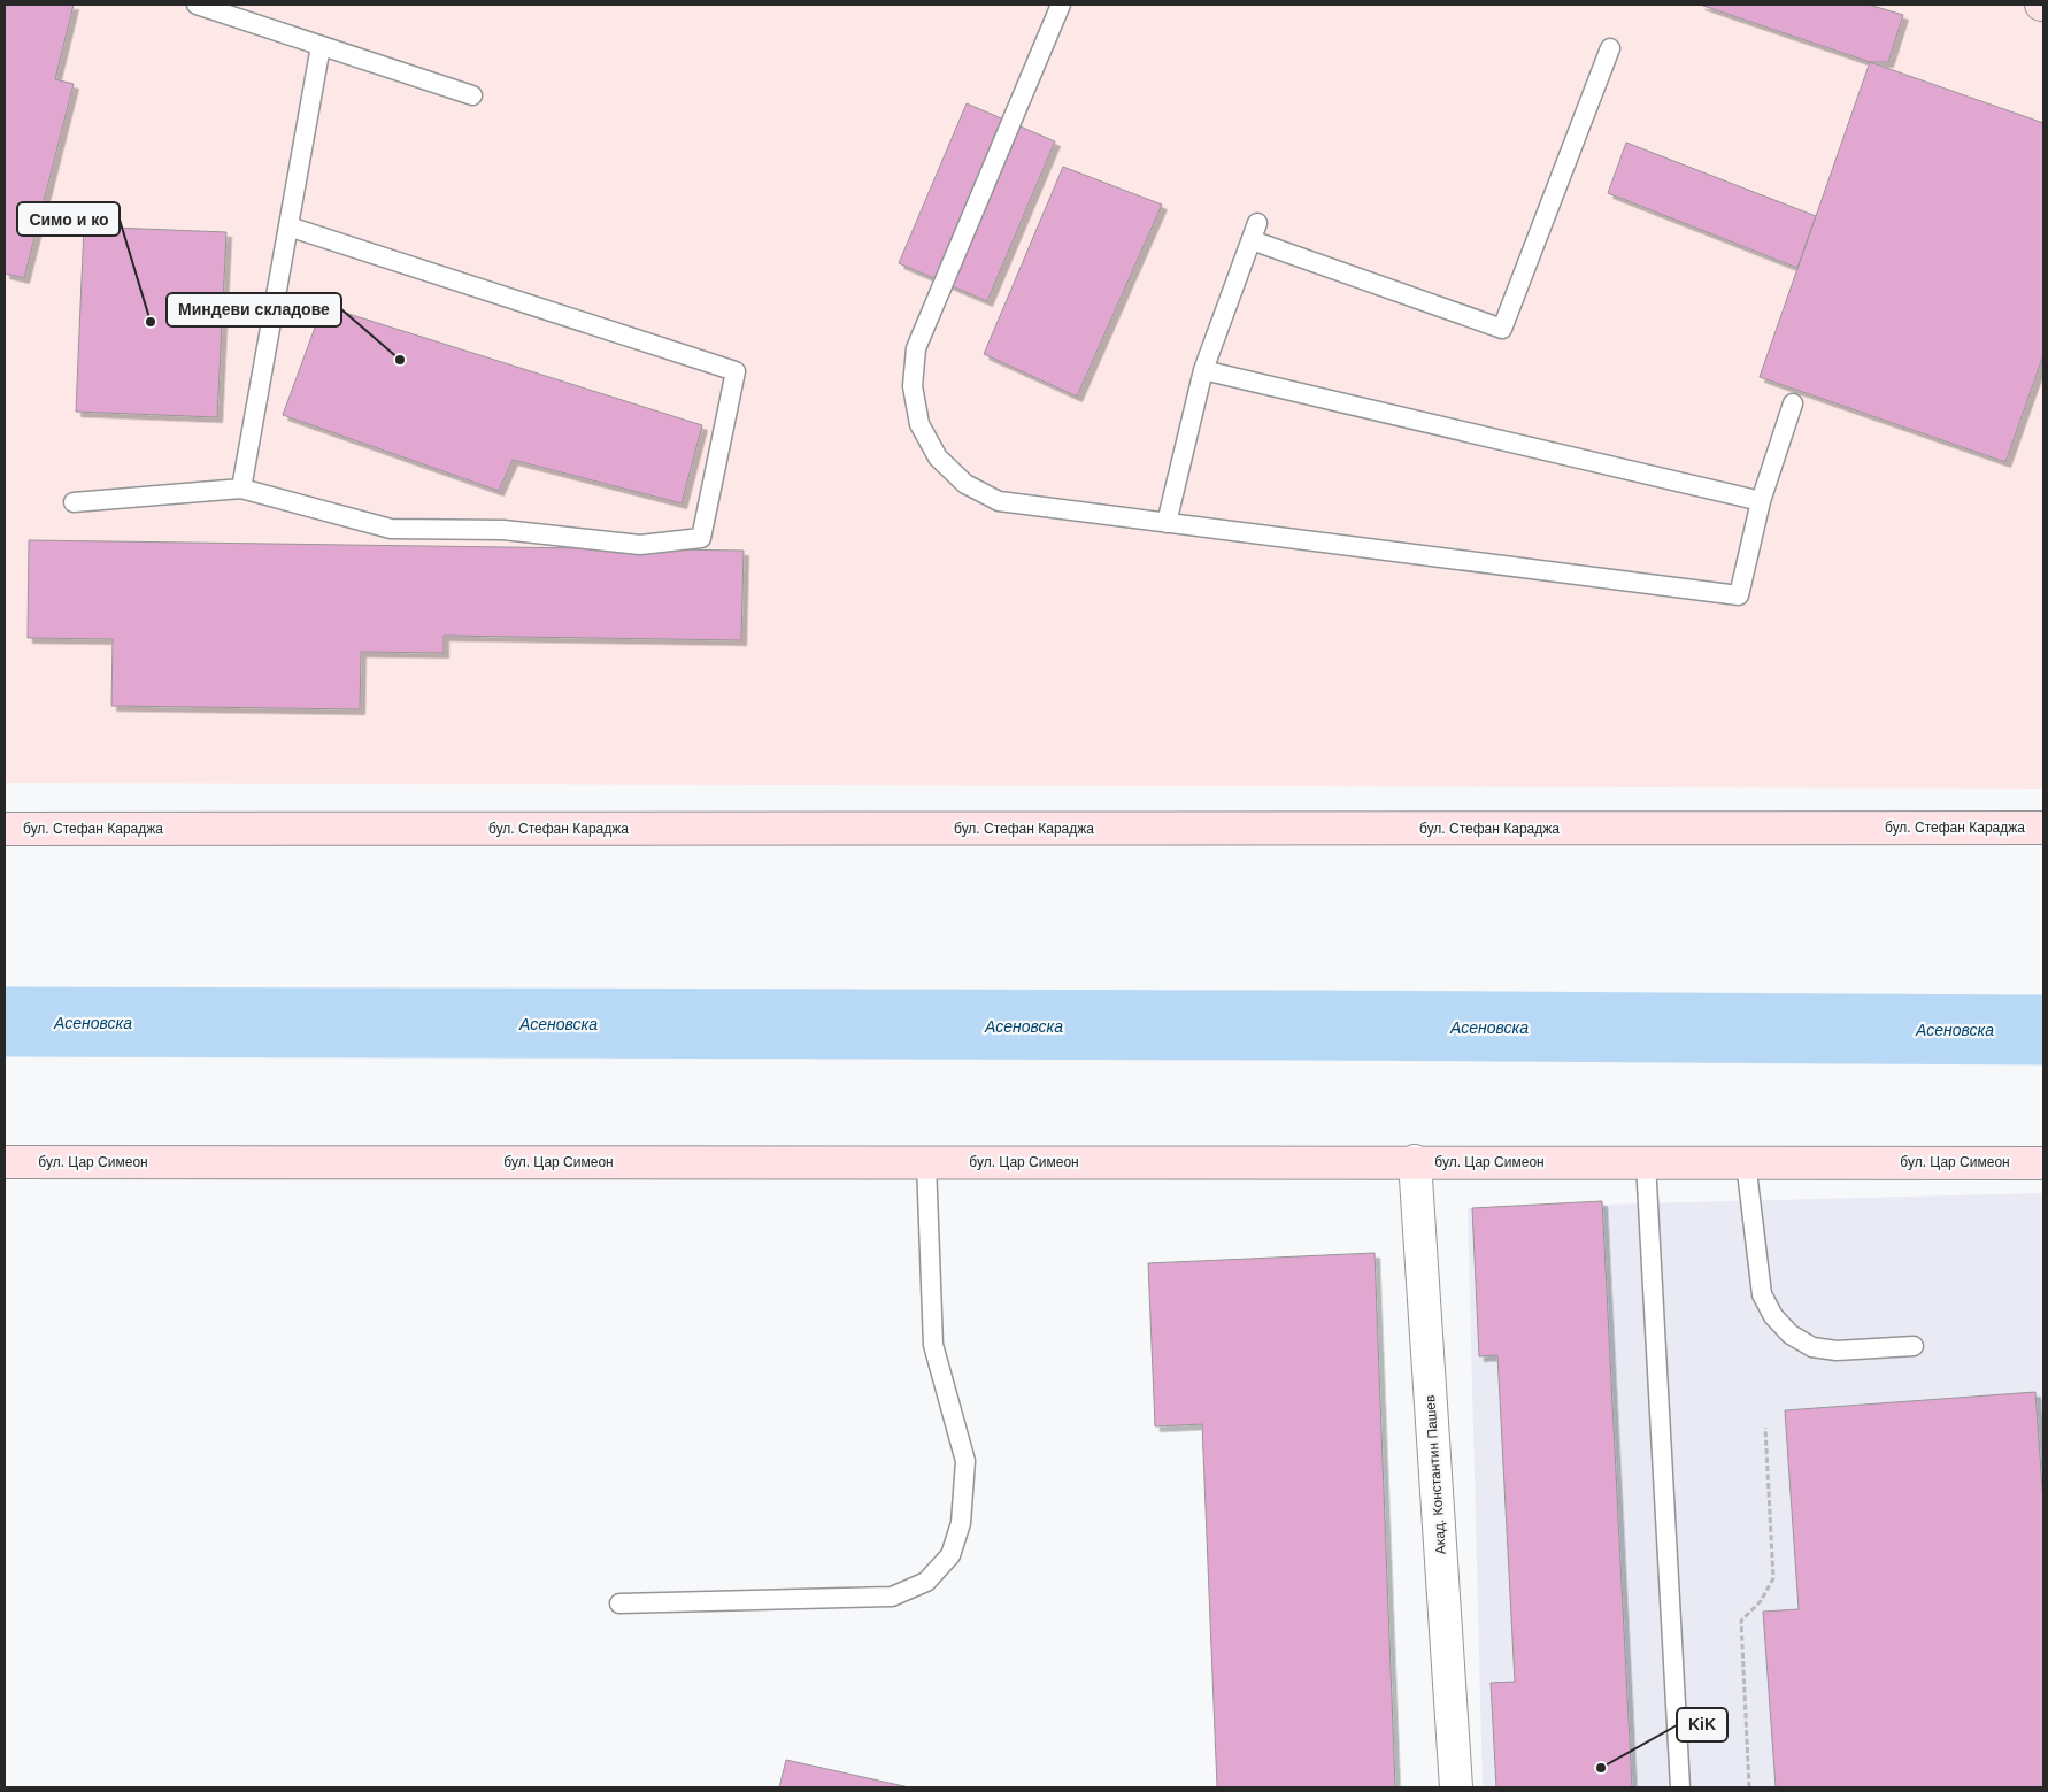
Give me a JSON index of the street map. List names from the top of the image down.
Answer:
{
  "streets": {
    "main road": ["бул. Стефан Караджа", "бул. Цар Симеон"],
    "street": ["Акад. Константин Пашев"]
  },
  "crossings": [
    ["бул. Цар Симеон", "Акад. Константин Пашев"]
  ],
  "water": ["Асеновска"],
  "places": ["Симо и ко", "Миндеви складове", "KiK"]
}
